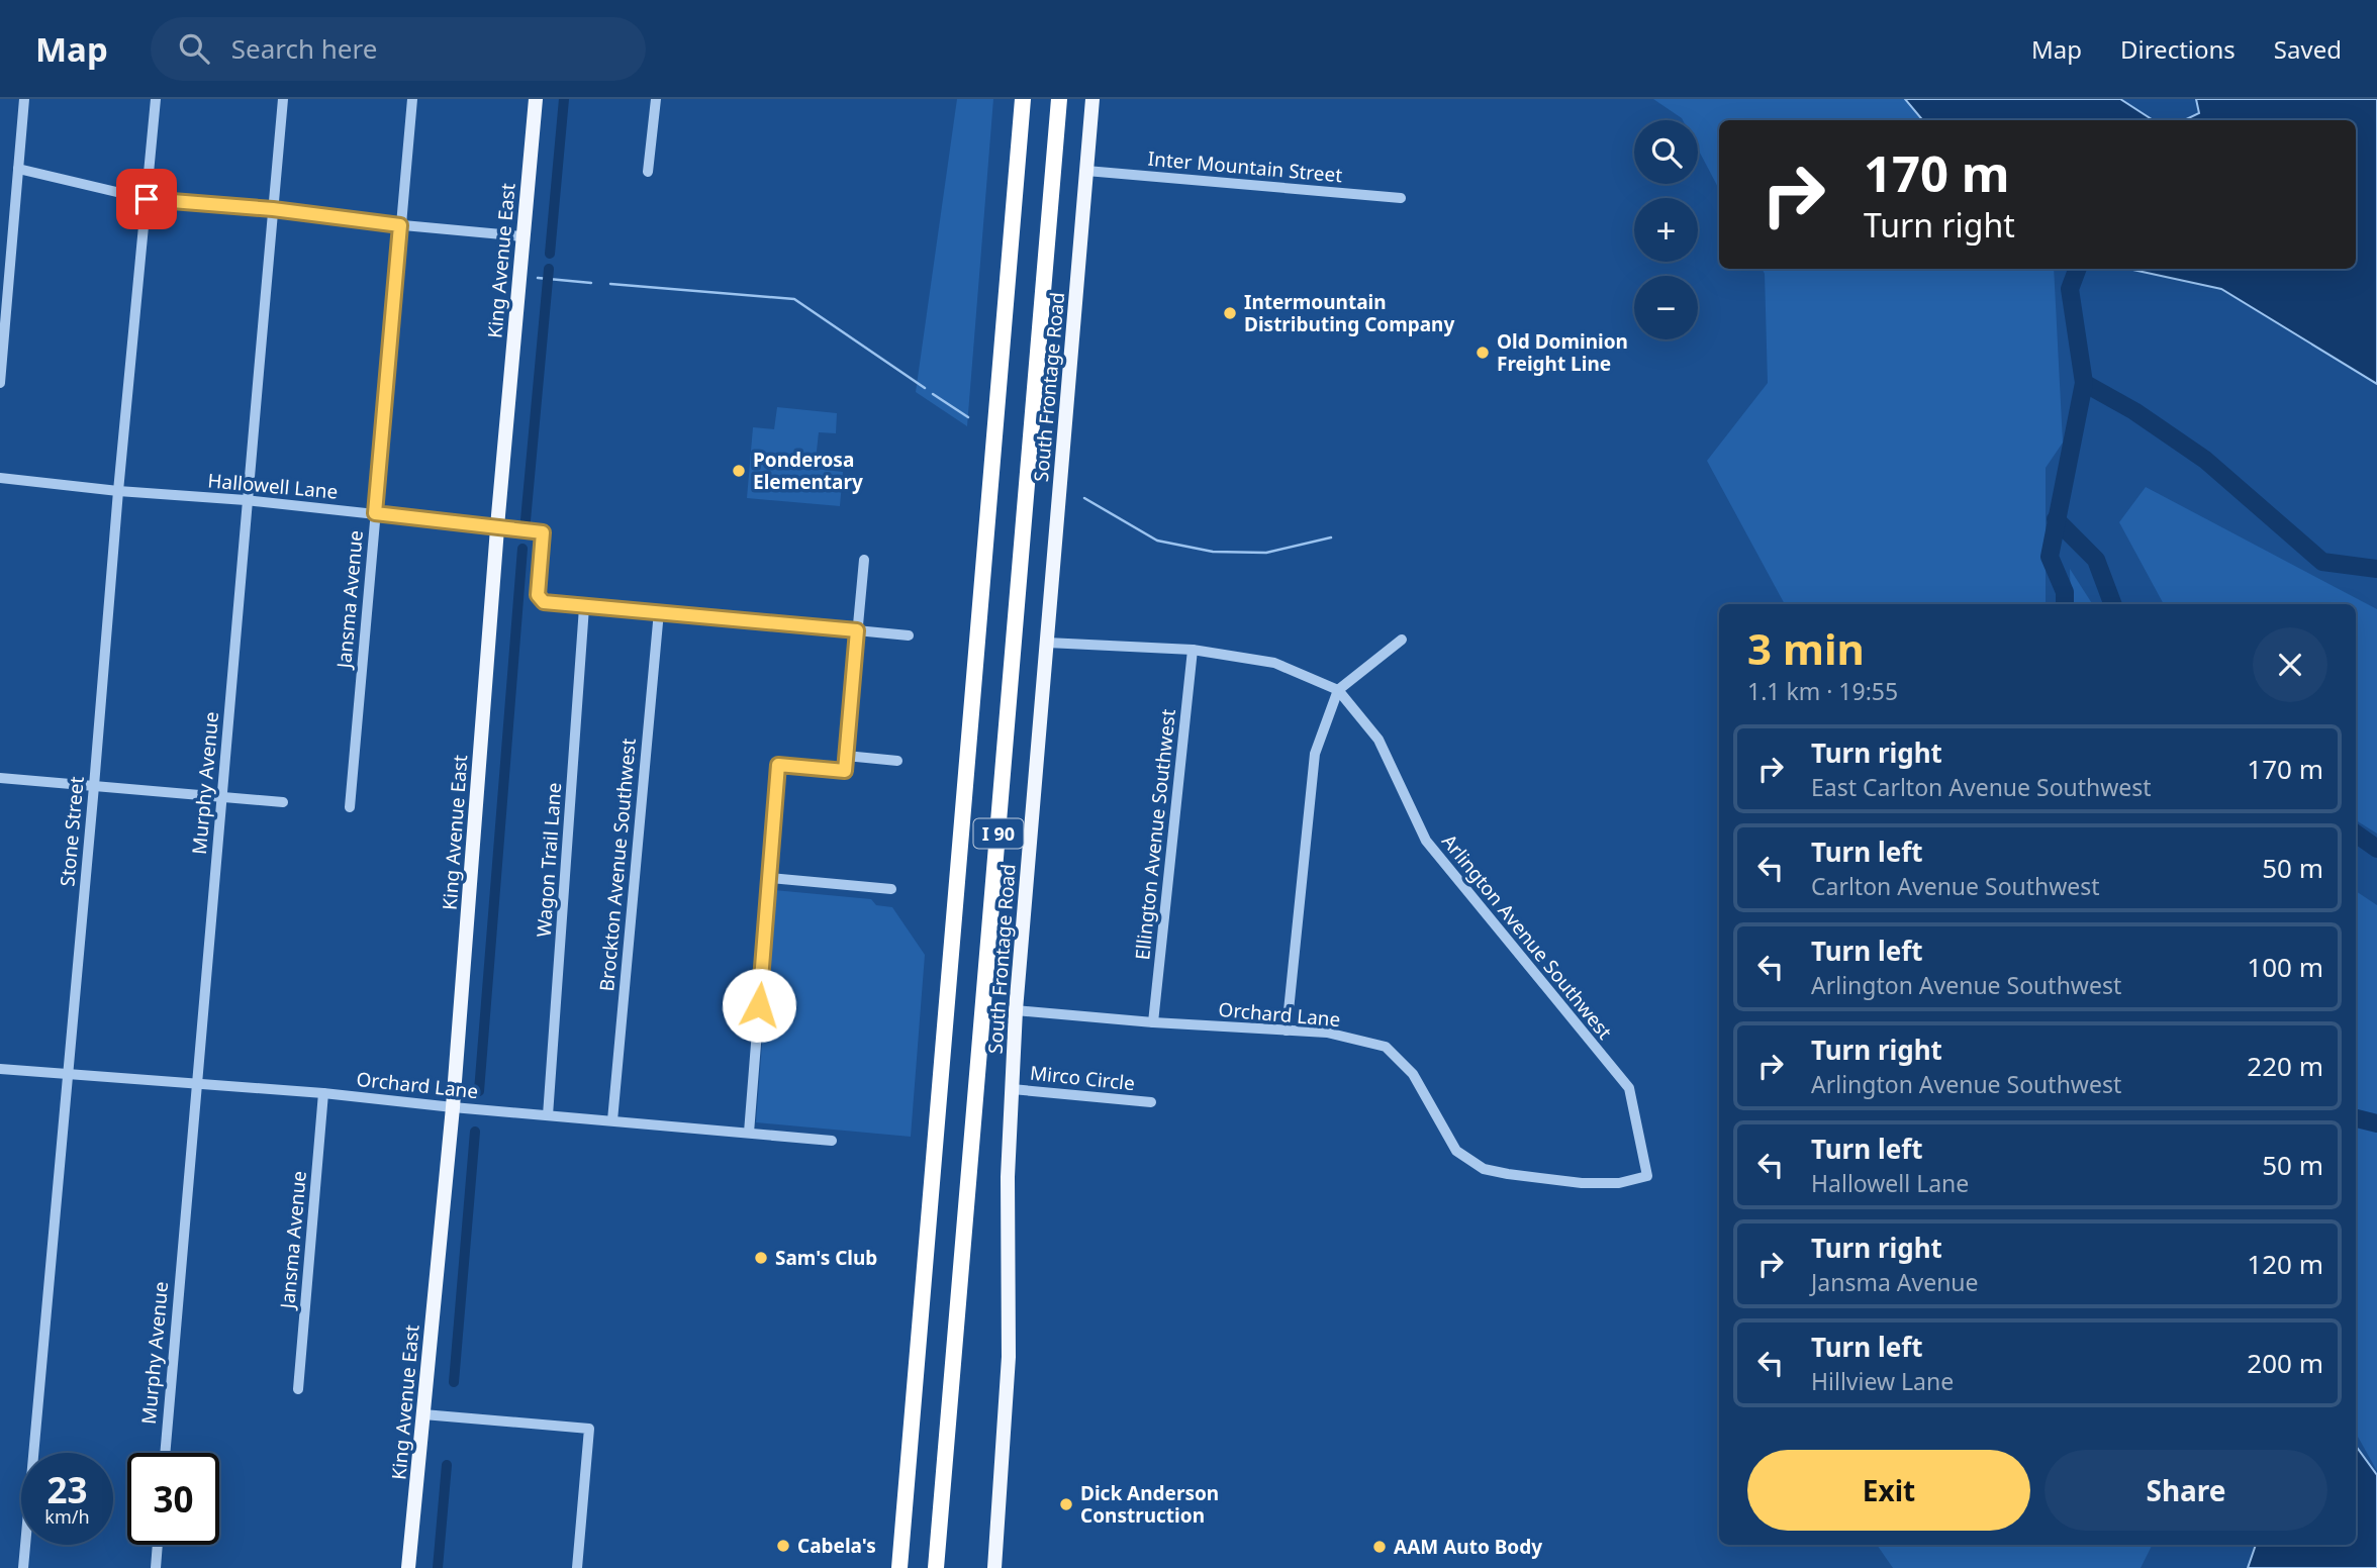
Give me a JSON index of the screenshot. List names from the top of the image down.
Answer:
{
  "streets": {
    "highway": ["I 90"],
    "main road": ["King Avenue East", "South Frontage Road"],
    "street": [
      "Inter Mountain Street",
      "Hallowell Lane",
      "Jansma Avenue",
      "Murphy Avenue",
      "Stone Street",
      "Ellington Avenue Southwest",
      "Wagon Trail Lane",
      "Brockton Avenue Southwest",
      "Arlington Avenue Southwest",
      "Orchard Lane",
      "Mirco Circle"
    ]
  },
  "crossings": [
    ["Inter Mountain Street", "South Frontage Road"],
    ["King Avenue East", "Hallowell Lane"],
    ["King Avenue East", "Orchard Lane"],
    ["South Frontage Road", "Arlington Avenue Southwest"],
    ["South Frontage Road", "Orchard Lane"],
    ["South Frontage Road", "Mirco Circle"],
    ["Hallowell Lane", "Jansma Avenue"],
    ["Hallowell Lane", "Murphy Avenue"],
    ["Hallowell Lane", "Stone Street"],
    ["Hallowell Lane", "Wagon Trail Lane"],
    ["Jansma Avenue", "Orchard Lane"],
    ["Murphy Avenue", "Orchard Lane"],
    ["Stone Street", "Orchard Lane"],
    ["Ellington Avenue Southwest", "Arlington Avenue Southwest"],
    ["Ellington Avenue Southwest", "Orchard Lane"],
    ["Wagon Trail Lane", "Orchard Lane"],
    ["Brockton Avenue Southwest", "Orchard Lane"],
    ["Arlington Avenue Southwest", "Orchard Lane"]
  ],
  "places": [
    "Intermountain Distributing Company",
    "Old Dominion Freight Line",
    "Ponderosa Elementary",
    "Sam's Club",
    "Dick Anderson Construction",
    "Cabela's",
    "AAM Auto Body"
  ],
  "page": {
    "header": "Map",
    "search": "Search here",
    "nav": ["Map", "Directions", "Saved"],
    "map_buttons": ["+", "−"],
    "turn": ["170 m", "Turn right"],
    "heading": ["3 min", "1.1 km · 19:55"],
    "list": [
      {
        "name": "Turn right",
        "note": "East Carlton Avenue Southwest",
        "value": "170 m"
      },
      {
        "name": "Turn left",
        "note": "Carlton Avenue Southwest",
        "value": "50 m"
      },
      {
        "name": "Turn left",
        "note": "Arlington Avenue Southwest",
        "value": "100 m"
      },
      {
        "name": "Turn right",
        "note": "Arlington Avenue Southwest",
        "value": "220 m"
      },
      {
        "name": "Turn left",
        "note": "Hallowell Lane",
        "value": "50 m"
      },
      {
        "name": "Turn right",
        "note": "Jansma Avenue",
        "value": "120 m"
      },
      {
        "name": "Turn left",
        "note": "Hillview Lane",
        "value": "200 m"
      }
    ],
    "buttons": ["Exit", "Share"],
    "speed": "23 km/h",
    "limit": "30"
  }
}
